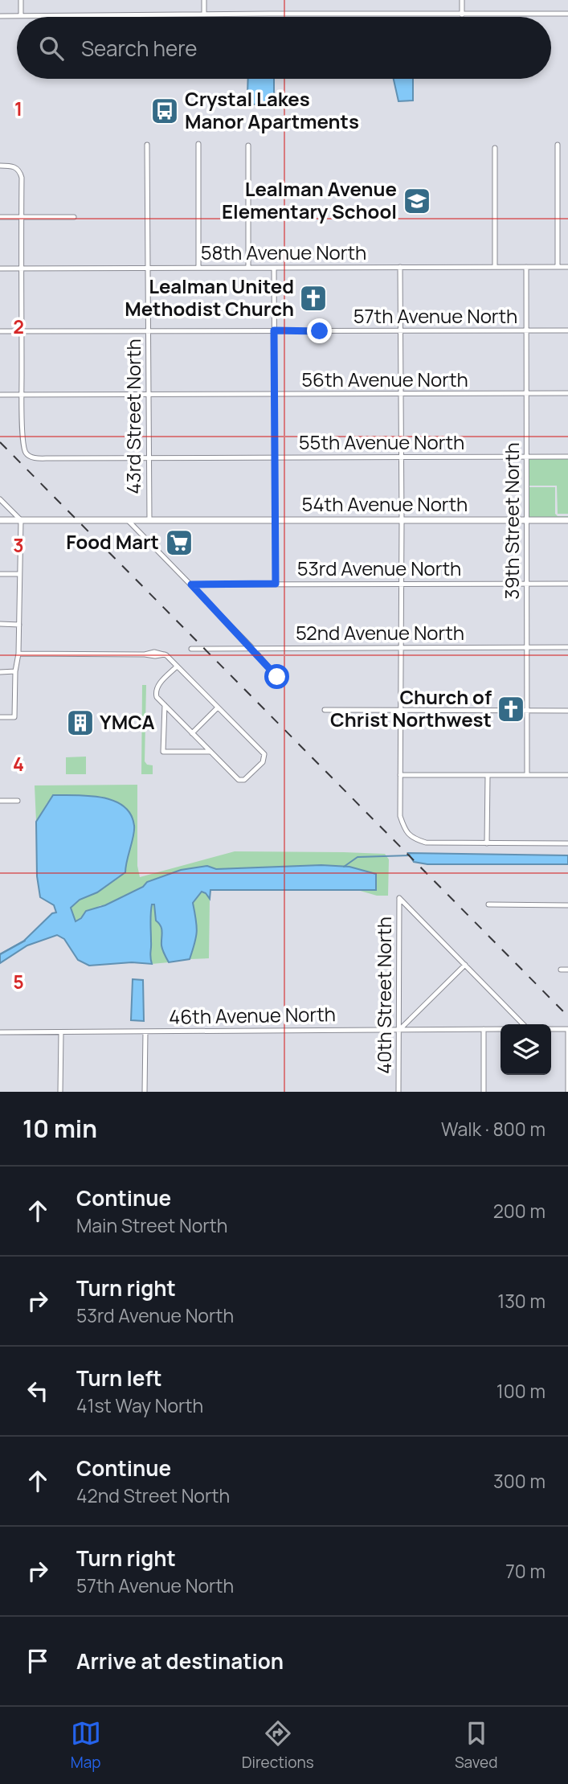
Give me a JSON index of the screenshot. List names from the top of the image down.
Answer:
{
  "streets": {
    "main road": ["54th Avenue North"],
    "street": [
      "58th Avenue North",
      "57th Avenue North",
      "56th Avenue North",
      "43rd Street North",
      "55th Avenue North",
      "39th Street North",
      "53rd Avenue North",
      "52nd Avenue North",
      "40th Street North",
      "46th Avenue North"
    ]
  },
  "crossings": [
    ["58th Avenue North", "43rd Street North"],
    ["58th Avenue North", "39th Street North"],
    ["57th Avenue North", "43rd Street North"],
    ["57th Avenue North", "39th Street North"],
    ["56th Avenue North", "43rd Street North"],
    ["56th Avenue North", "55th Avenue North"],
    ["56th Avenue North", "39th Street North"],
    ["43rd Street North", "55th Avenue North"],
    ["43rd Street North", "54th Avenue North"],
    ["55th Avenue North", "39th Street North"],
    ["54th Avenue North", "39th Street North"],
    ["39th Street North", "53rd Avenue North"],
    ["39th Street North", "52nd Avenue North"],
    ["40th Street North", "46th Avenue North"]
  ],
  "places": {
    "bus stop": ["Crystal Lakes Manor Apartments"],
    "school or university": ["Lealman Avenue Elementary School"],
    "church": ["Lealman United Methodist Church", "Church of Christ Northwest"],
    "supermarket": ["Food Mart"],
    "building": ["YMCA"]
  },
  "page": {
    "search": "Search here",
    "heading": ["10 min", "Walk · 800 m"],
    "list": [
      ["Continue", "Main Street North", "200 m"],
      ["Turn right", "53rd Avenue North", "130 m"],
      ["Turn left", "41st Way North", "100 m"],
      ["Continue", "42nd Street North", "300 m"],
      ["Turn right", "57th Avenue North", "70 m"],
      "Arrive at destination"
    ],
    "nav": ["Map", "Directions", "Saved"]
  },
  "grid": {
    "rows": [
      "1",
      "2",
      "3",
      "4",
      "5"
    ]
  }
}
